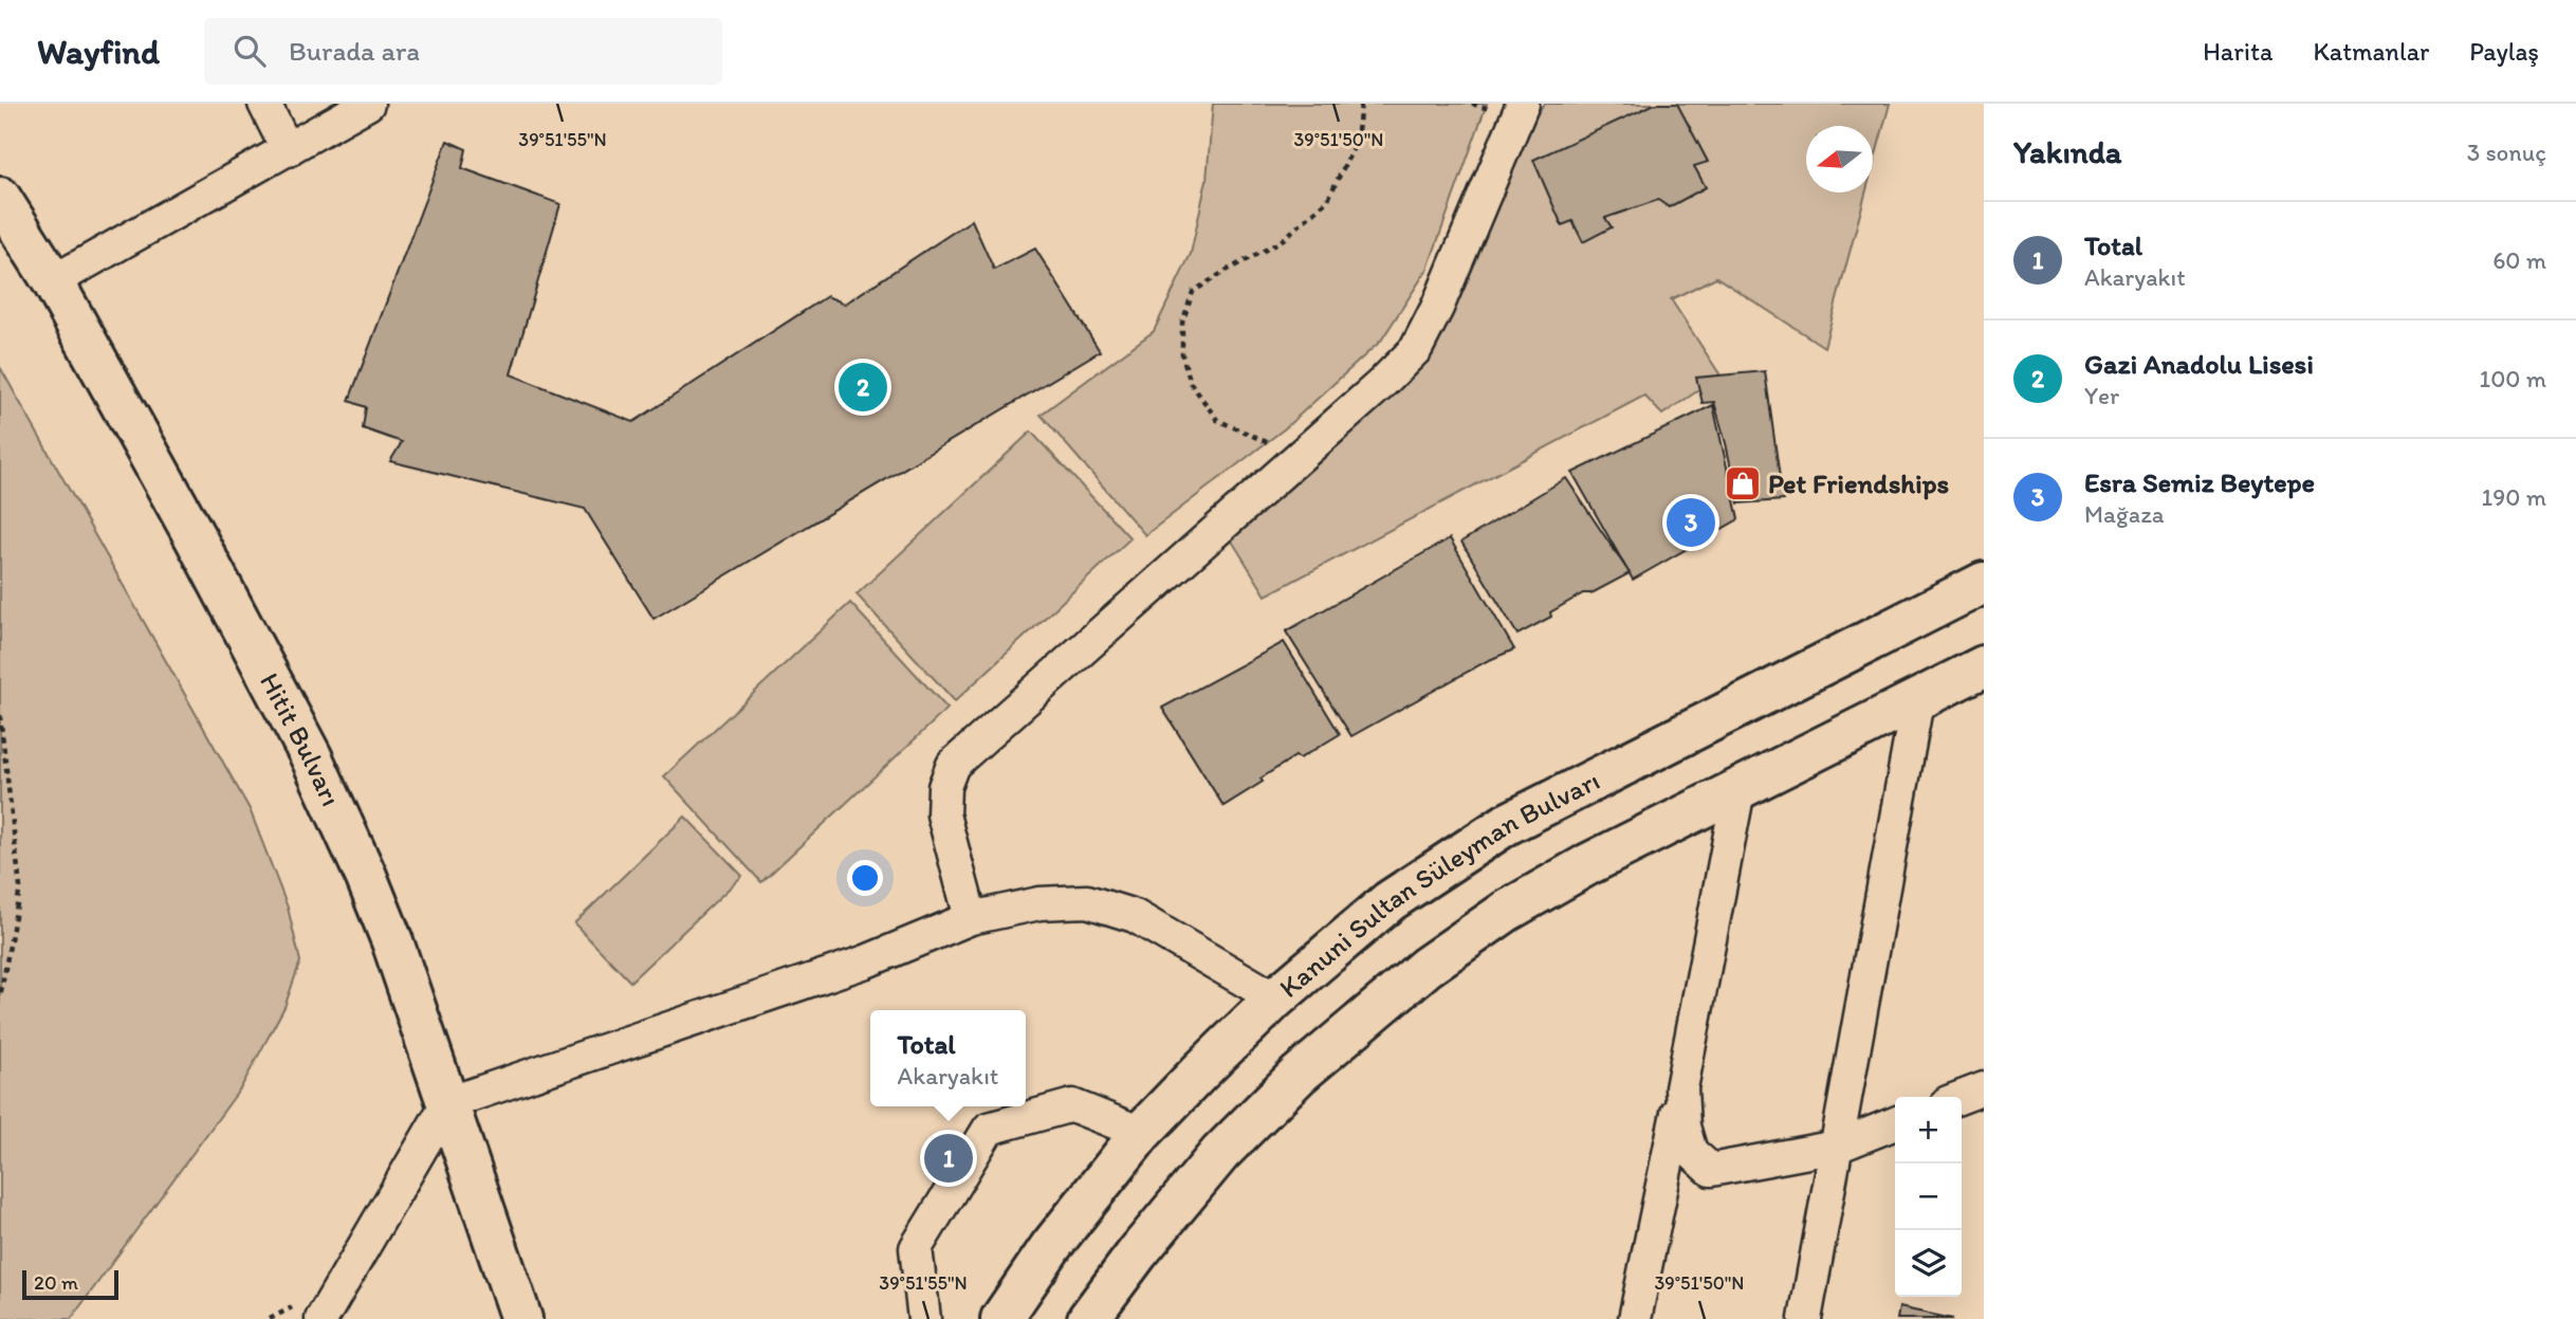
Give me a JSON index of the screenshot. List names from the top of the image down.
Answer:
{
  "streets": {
    "main road": ["Hitit Bulvarı", "Kanuni Sultan Süleyman Bulvarı"]
  },
  "places": {
    "shop": ["Pet Friendships"]
  },
  "scale_bar": "20 m",
  "north": "left",
  "page": {
    "header": "Wayfind",
    "search": "Burada ara",
    "nav": ["Harita", "Katmanlar", "Paylaş"],
    "heading": ["Yakında", "3 sonuç"],
    "list": [
      {
        "mark": "1",
        "name": "Total",
        "note": "Akaryakıt",
        "value": "60 m"
      },
      {
        "mark": "2",
        "name": "Gazi Anadolu Lisesi",
        "note": "Yer",
        "value": "100 m"
      },
      {
        "mark": "3",
        "name": "Esra Semiz Beytepe",
        "note": "Mağaza",
        "value": "190 m"
      }
    ],
    "pins": ["2", "3", "1"],
    "popup": ["Total", "Akaryakıt"],
    "map_buttons": ["+", "−"],
    "scale": "20 m"
  },
  "coordinates": ["39°51'55\"N", "39°51'50\"N"]
}
